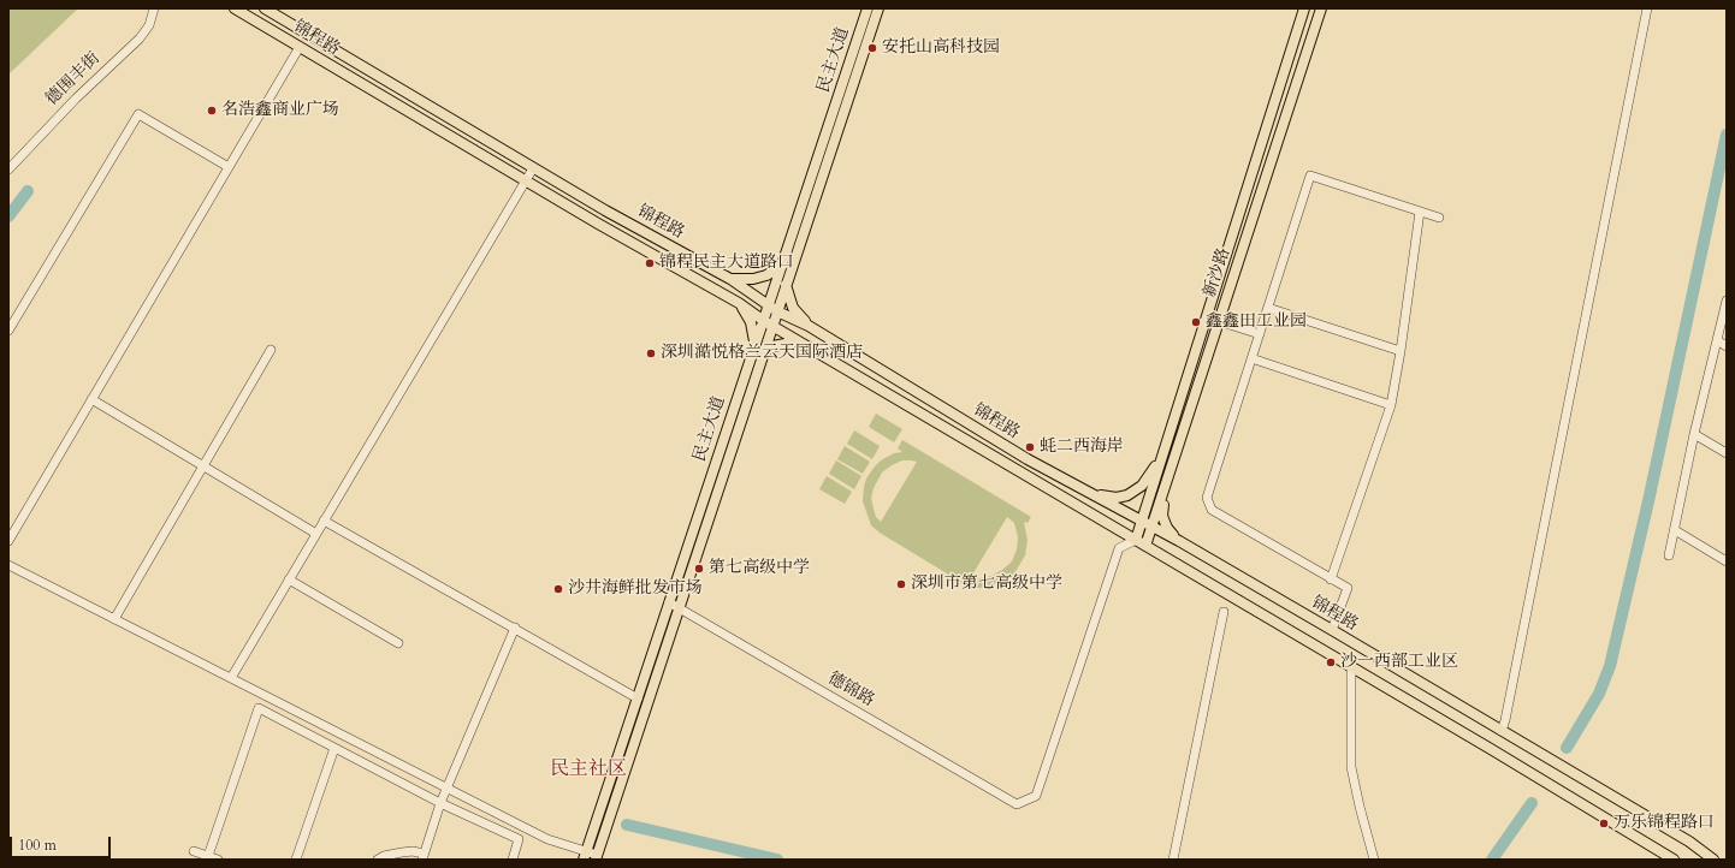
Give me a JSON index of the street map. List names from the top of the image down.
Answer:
{
  "streets": {
    "main road": ["锦程路", "民主大道", "新沙路"],
    "street": ["德围丰街", "德锦路"]
  },
  "crossings": [
    ["锦程路", "民主大道"],
    ["锦程路", "新沙路"],
    ["锦程路", "德锦路"],
    ["民主大道", "德锦路"],
    ["新沙路", "德锦路"]
  ],
  "districts": ["民主社区"],
  "places": [
    "安托山高科技园",
    "名浩鑫商业广场",
    "锦程民主大道路口",
    "鑫鑫田工业园",
    "深圳澔悦格兰云天国际酒店",
    "蚝二西海岸",
    "第七高级中学",
    "深圳市第七高级中学",
    "沙井海鲜批发市场",
    "沙一西部工业区",
    "万乐锦程路口"
  ],
  "scale_bar": "100 m"
}
